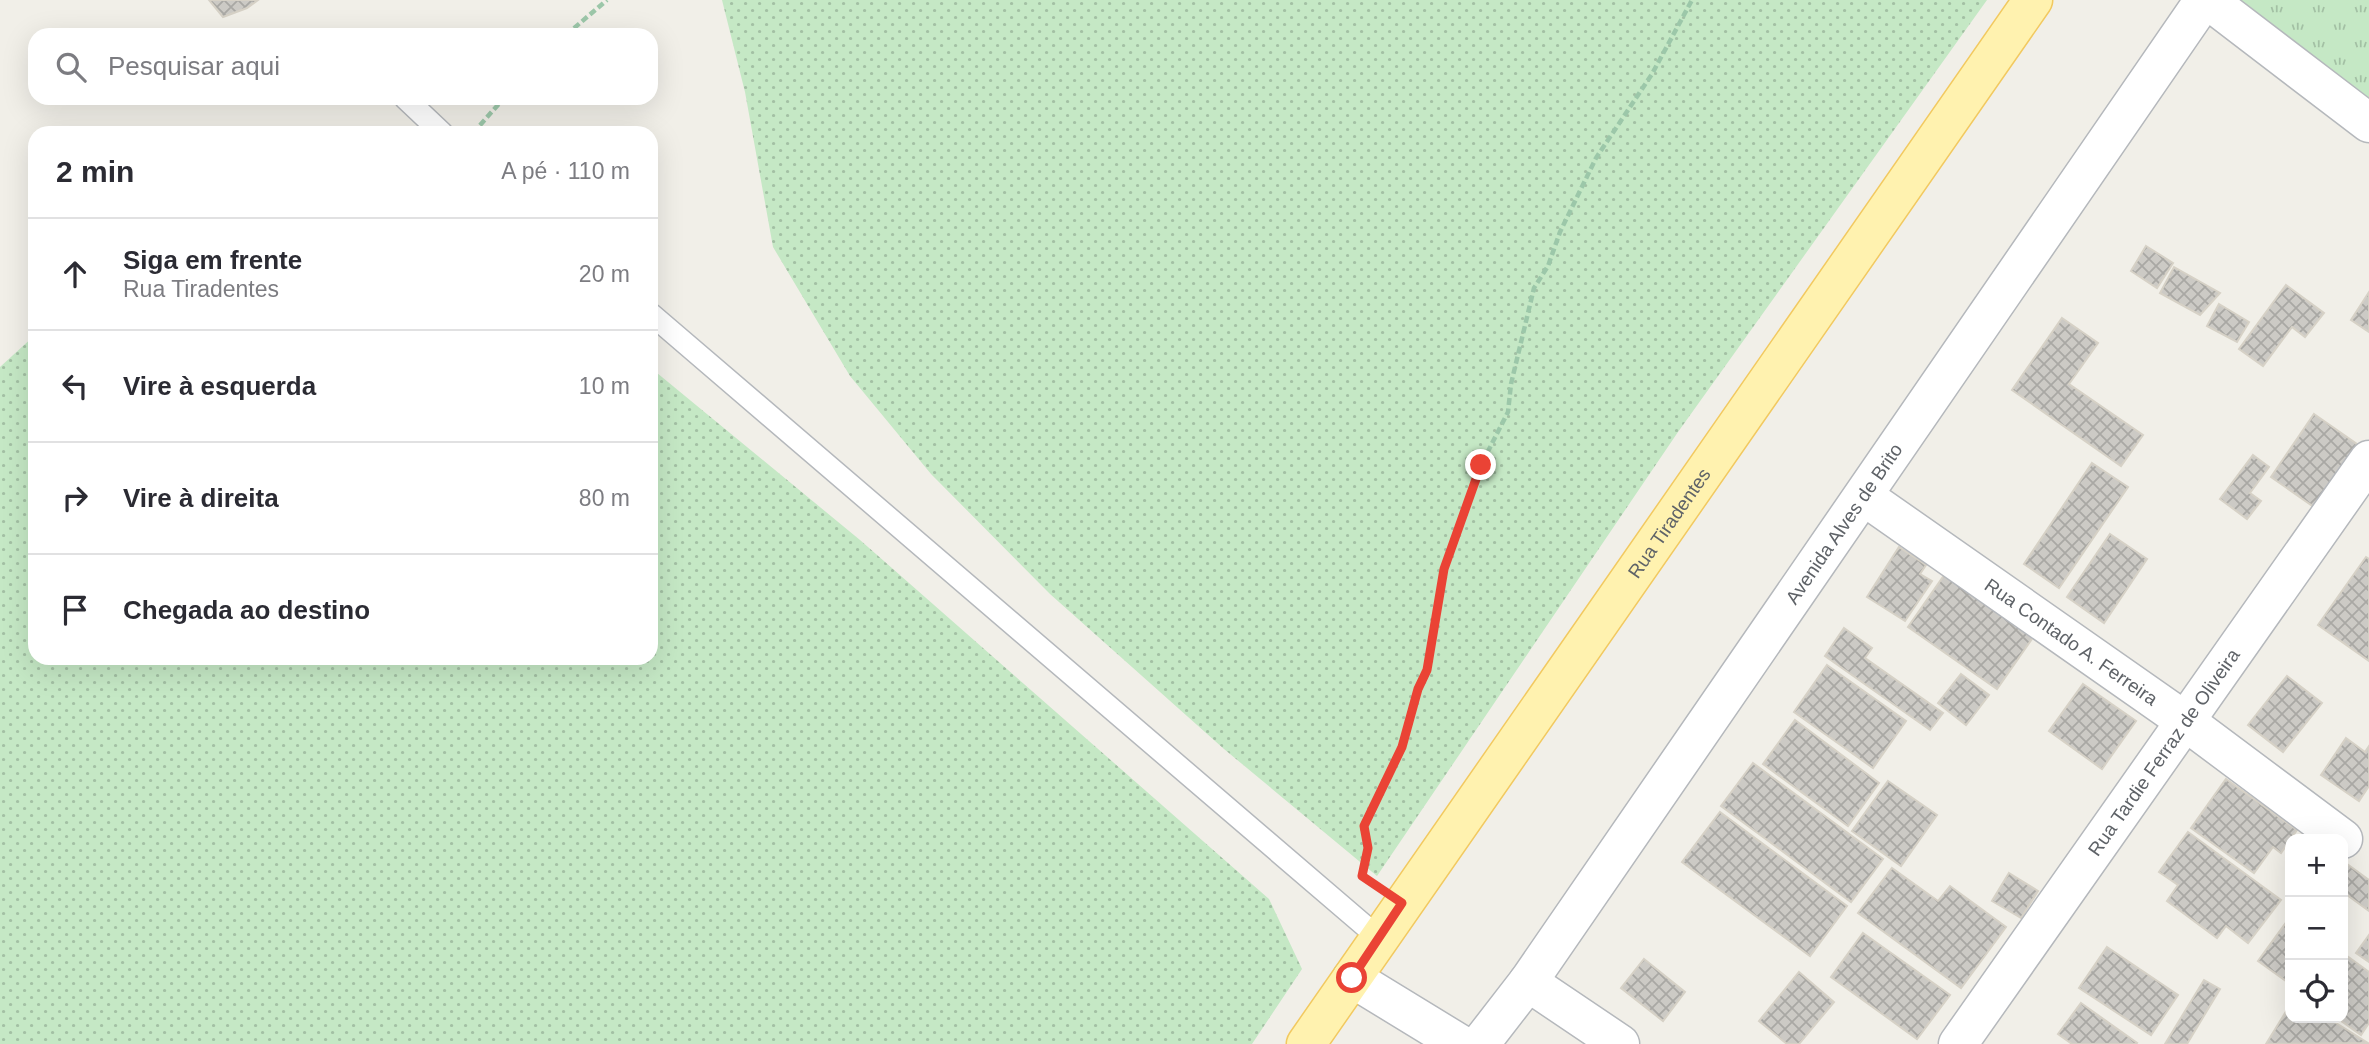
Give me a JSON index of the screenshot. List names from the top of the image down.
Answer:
{
  "streets": {
    "main road": ["Rua Tiradentes"],
    "street": ["Avenida Alves de Brito", "Rua Contado A. Ferreira", "Rua Tardie Ferraz de Oliveira"]
  },
  "crossings": [
    ["Avenida Alves de Brito", "Rua Contado A. Ferreira"],
    ["Rua Contado A. Ferreira", "Rua Tardie Ferraz de Oliveira"]
  ],
  "page": {
    "search": "Pesquisar aqui",
    "heading": ["2 min", "A pé · 110 m"],
    "list": [
      ["Siga em frente", "Rua Tiradentes", "20 m"],
      ["Vire à esquerda", "10 m"],
      ["Vire à direita", "80 m"],
      "Chegada ao destino"
    ],
    "map_buttons": ["+", "−"]
  }
}
